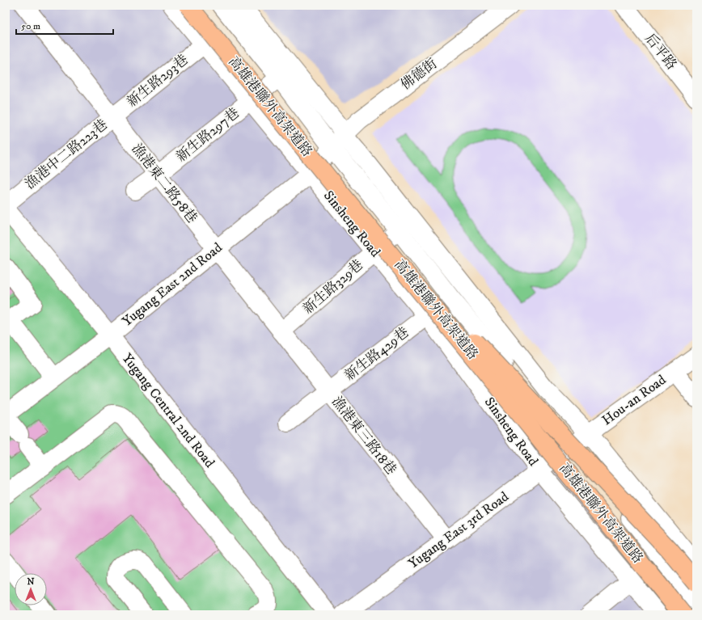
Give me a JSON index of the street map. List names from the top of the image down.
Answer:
{
  "streets": {
    "highway": ["高雄港聯外高架道路"],
    "street": [
      "后平路",
      "佛德街",
      "新生路293巷",
      "新生路297巷",
      "漁港中二路223巷",
      "漁港東二路58巷",
      "Sinsheng Road",
      "Yugang East 2nd Road",
      "新生路329巷",
      "新生路429巷",
      "Hou-an Road",
      "Yugang Central 2nd Road",
      "漁港東三路18巷",
      "Yugang East 3rd Road"
    ]
  },
  "crossings": [
    ["佛德街", "Yugang East 2nd Road"],
    ["新生路293巷", "漁港中二路223巷"],
    ["新生路293巷", "漁港東二路58巷"],
    ["新生路293巷", "Sinsheng Road"],
    ["新生路297巷", "漁港東二路58巷"],
    ["新生路297巷", "Sinsheng Road"],
    ["漁港中二路223巷", "漁港東二路58巷"],
    ["漁港東二路58巷", "Yugang East 2nd Road"],
    ["漁港東二路58巷", "新生路329巷"],
    ["漁港東二路58巷", "漁港東三路18巷"],
    ["Sinsheng Road", "Yugang East 2nd Road"],
    ["Sinsheng Road", "新生路329巷"],
    ["Sinsheng Road", "新生路429巷"],
    ["Sinsheng Road", "Yugang East 3rd Road"],
    ["Yugang East 2nd Road", "Yugang Central 2nd Road"],
    ["新生路329巷", "漁港東三路18巷"],
    ["新生路429巷", "漁港東三路18巷"],
    ["Hou-an Road", "Yugang East 3rd Road"],
    ["漁港東三路18巷", "Yugang East 3rd Road"]
  ],
  "scale_bar": "50 m",
  "north": "top"
}
